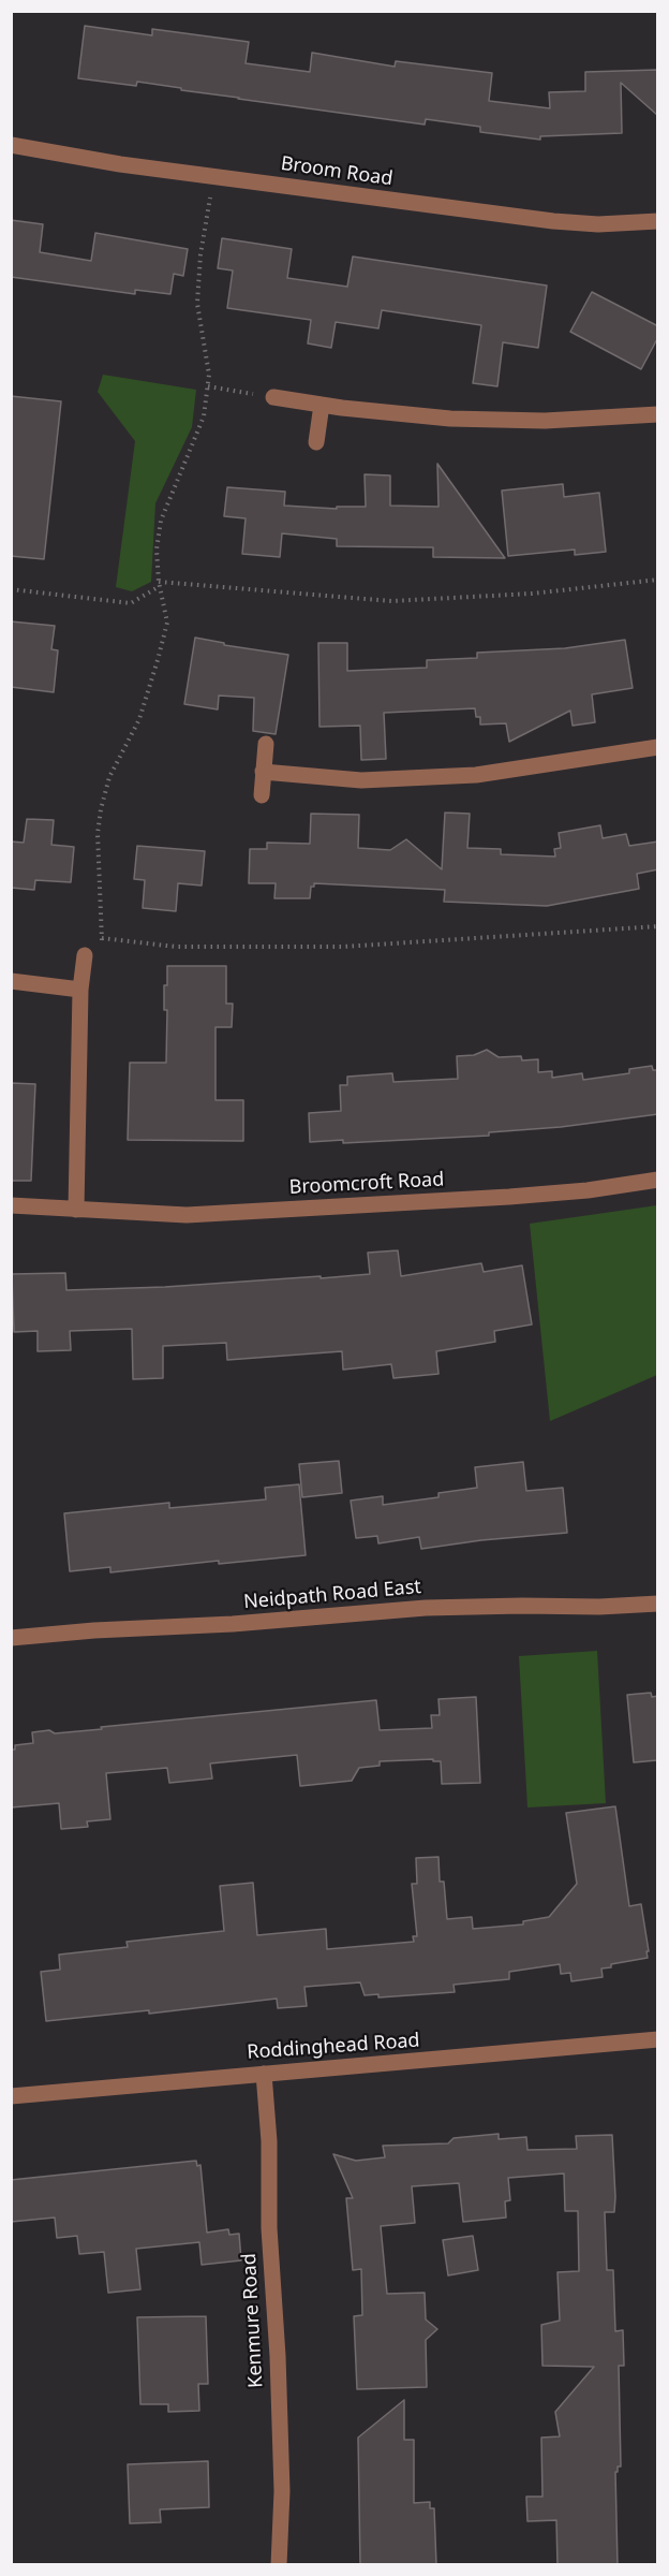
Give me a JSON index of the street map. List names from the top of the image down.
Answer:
{
  "streets": {
    "street": [
      "Broom Road",
      "Broomcroft Road",
      "Neidpath Road East",
      "Roddinghead Road",
      "Kenmure Road"
    ]
  },
  "crossings": [
    ["Roddinghead Road", "Kenmure Road"]
  ]
}
